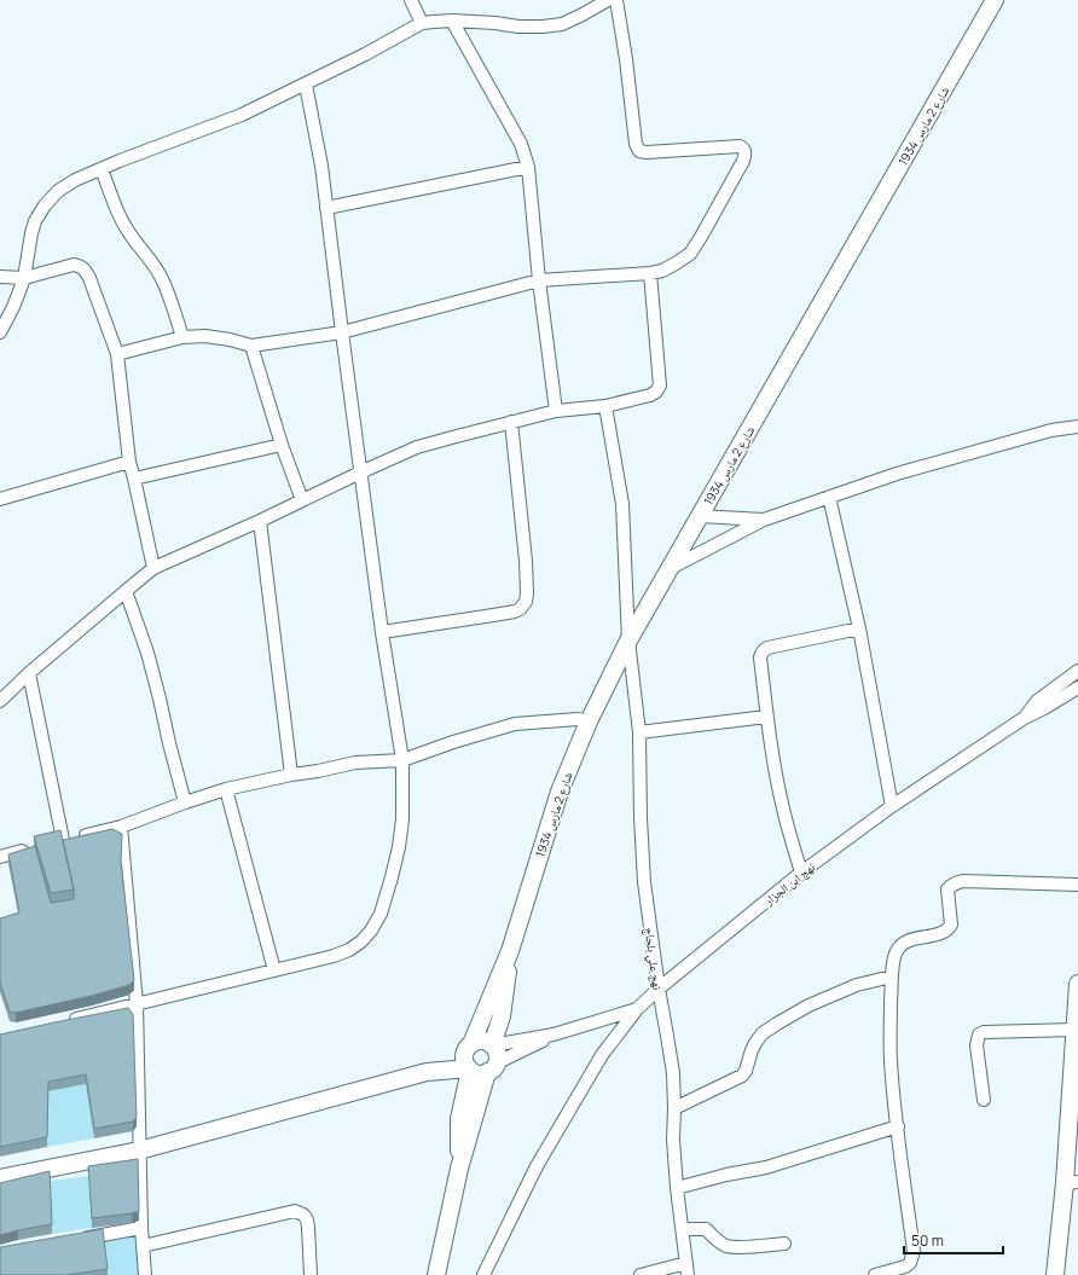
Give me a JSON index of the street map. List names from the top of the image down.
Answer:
{
  "streets": {
    "street": ["شارع 2 مارس 1934", "نهج ابن الجزار", "نهج علي بلحاج"]
  },
  "crossings": [
    ["شارع 2 مارس 1934", "نهج علي بلحاج"],
    ["نهج ابن الجزار", "نهج علي بلحاج"]
  ],
  "scale_bar": "50 m"
}
